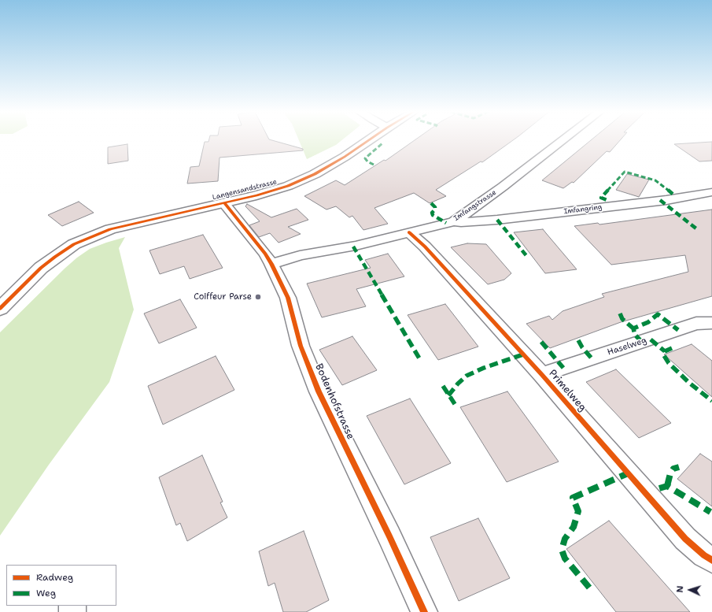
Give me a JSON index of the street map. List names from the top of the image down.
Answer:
{
  "streets": {
    "street": [
      "Langensandstrasse",
      "Imfangstrasse",
      "Imfangring",
      "Haselweg",
      "Primelweg",
      "Bodenhofstrasse"
    ]
  },
  "crossings": [
    ["Langensandstrasse", "Bodenhofstrasse"],
    ["Imfangstrasse", "Imfangring"],
    ["Imfangstrasse", "Primelweg"],
    ["Imfangstrasse", "Bodenhofstrasse"],
    ["Haselweg", "Primelweg"]
  ],
  "places": ["Coiffeur Parse"],
  "legend": ["Radweg", "Weg"],
  "north": "left"
}
